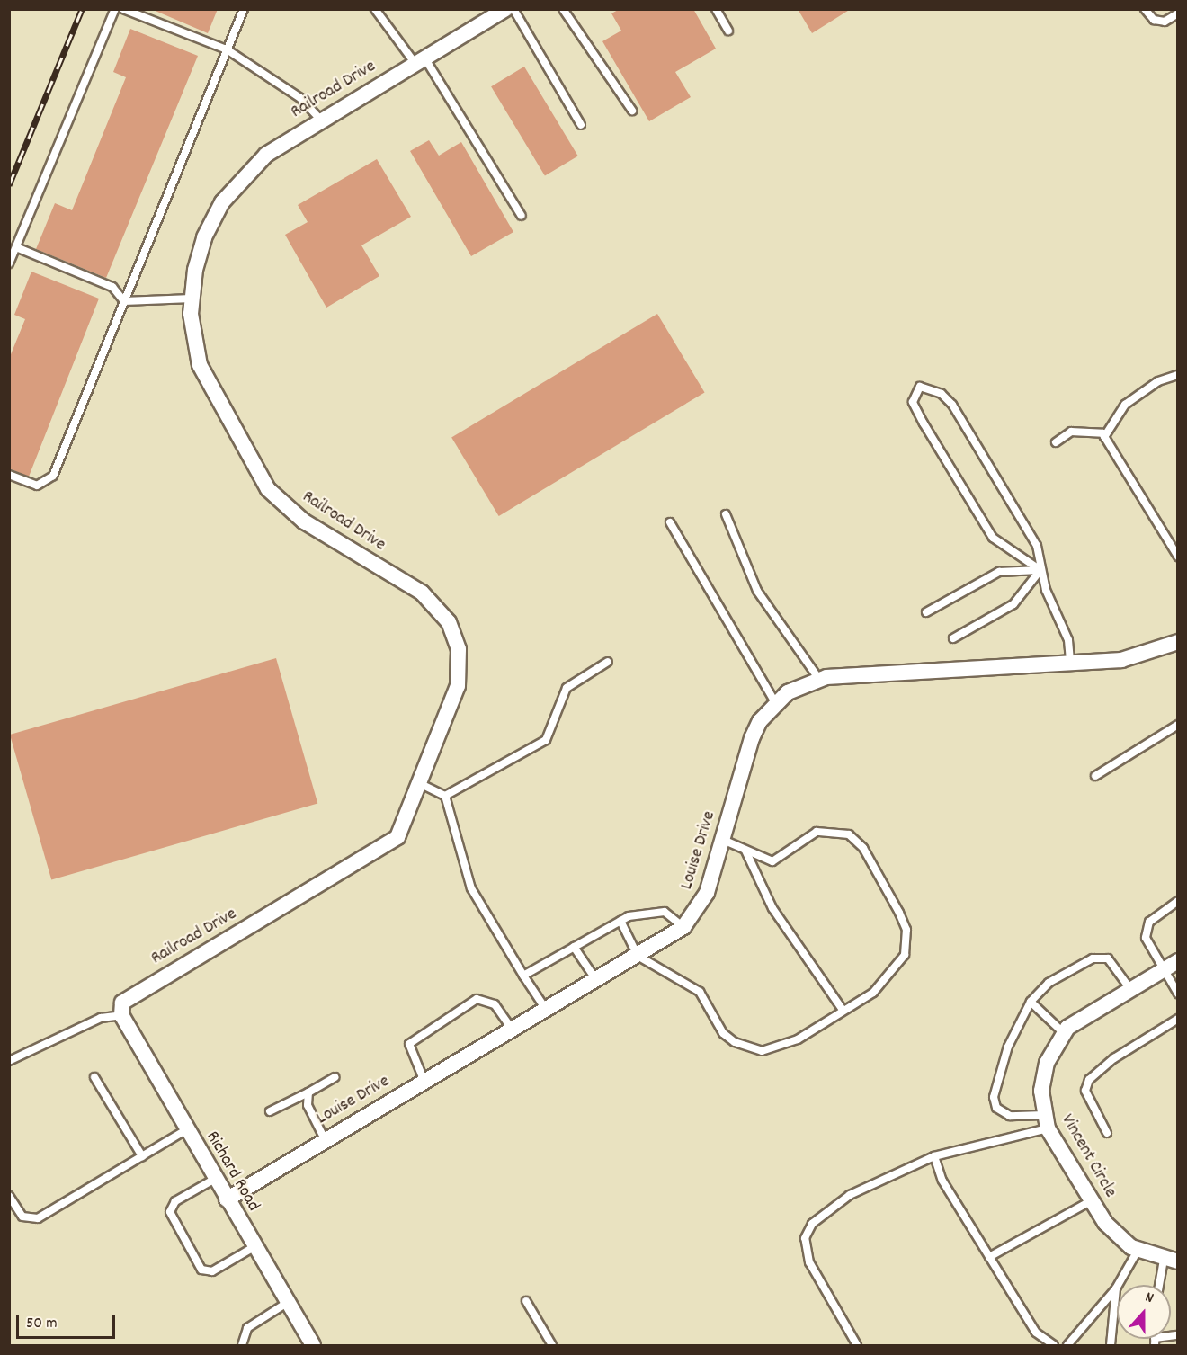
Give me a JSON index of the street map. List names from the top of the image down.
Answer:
{
  "streets": {
    "street": [
      "Railroad Drive",
      "Louise Drive",
      "Vincent Circle",
      "Richard Road"
    ]
  },
  "crossings": [
    ["Railroad Drive", "Richard Road"],
    ["Louise Drive", "Richard Road"]
  ],
  "scale_bar": "50 m",
  "north": "top"
}
